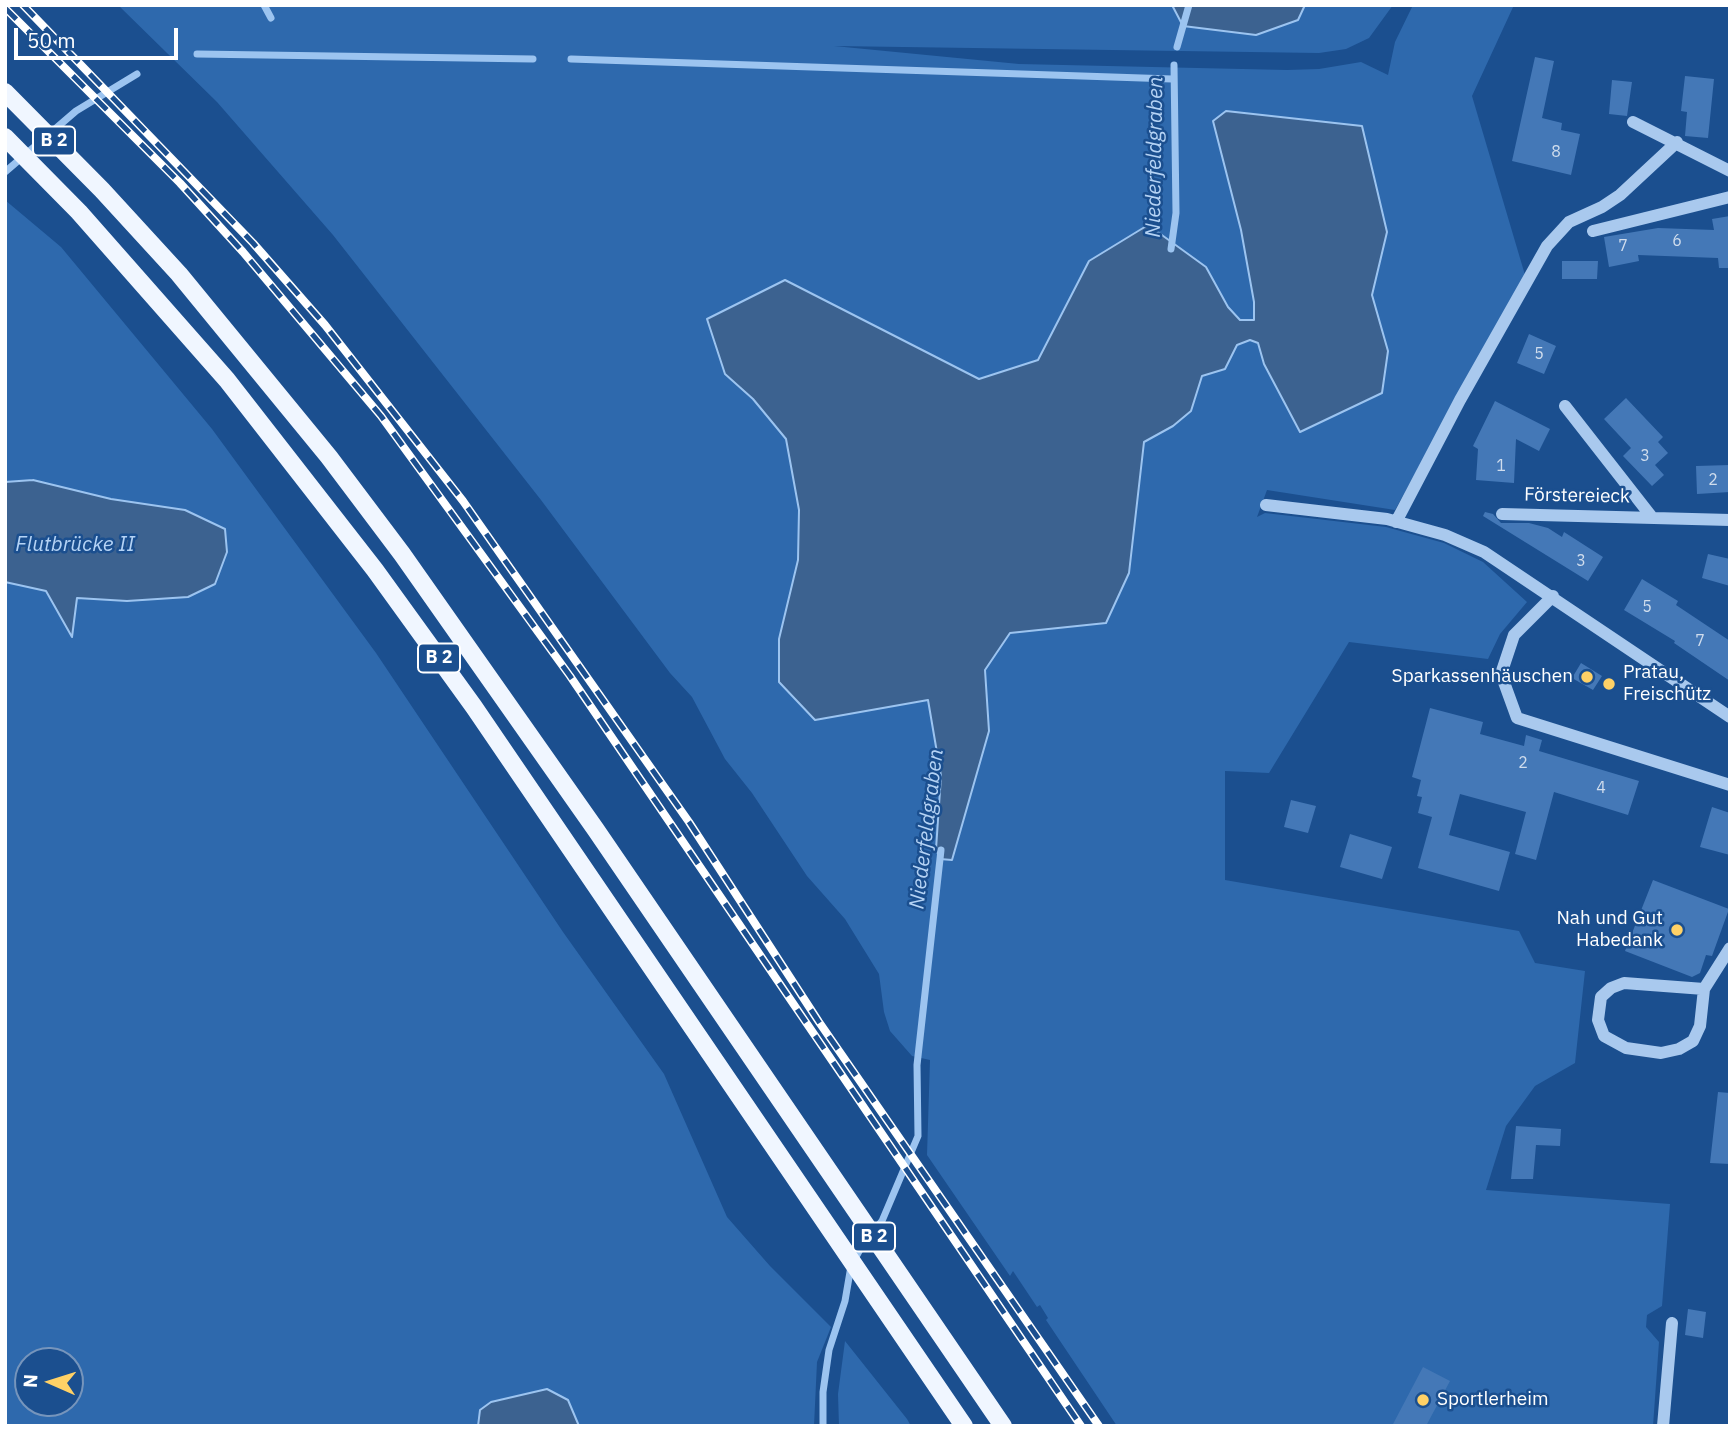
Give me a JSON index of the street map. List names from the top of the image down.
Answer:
{
  "streets": {
    "main road": ["B 2"],
    "street": ["Förstereieck"]
  },
  "water": ["Niederfeldgraben", "Flutbrücke II"],
  "places": [
    "Sparkassenhäuschen",
    "Pratau, Freischütz",
    "Nah und Gut Habedank",
    "Sportlerheim"
  ],
  "house_numbers": [
    "8",
    "6",
    "7",
    "5",
    "3",
    "1",
    "2",
    "3",
    "5",
    "7",
    "2",
    "4"
  ],
  "scale_bar": "50 m",
  "north": "left"
}
